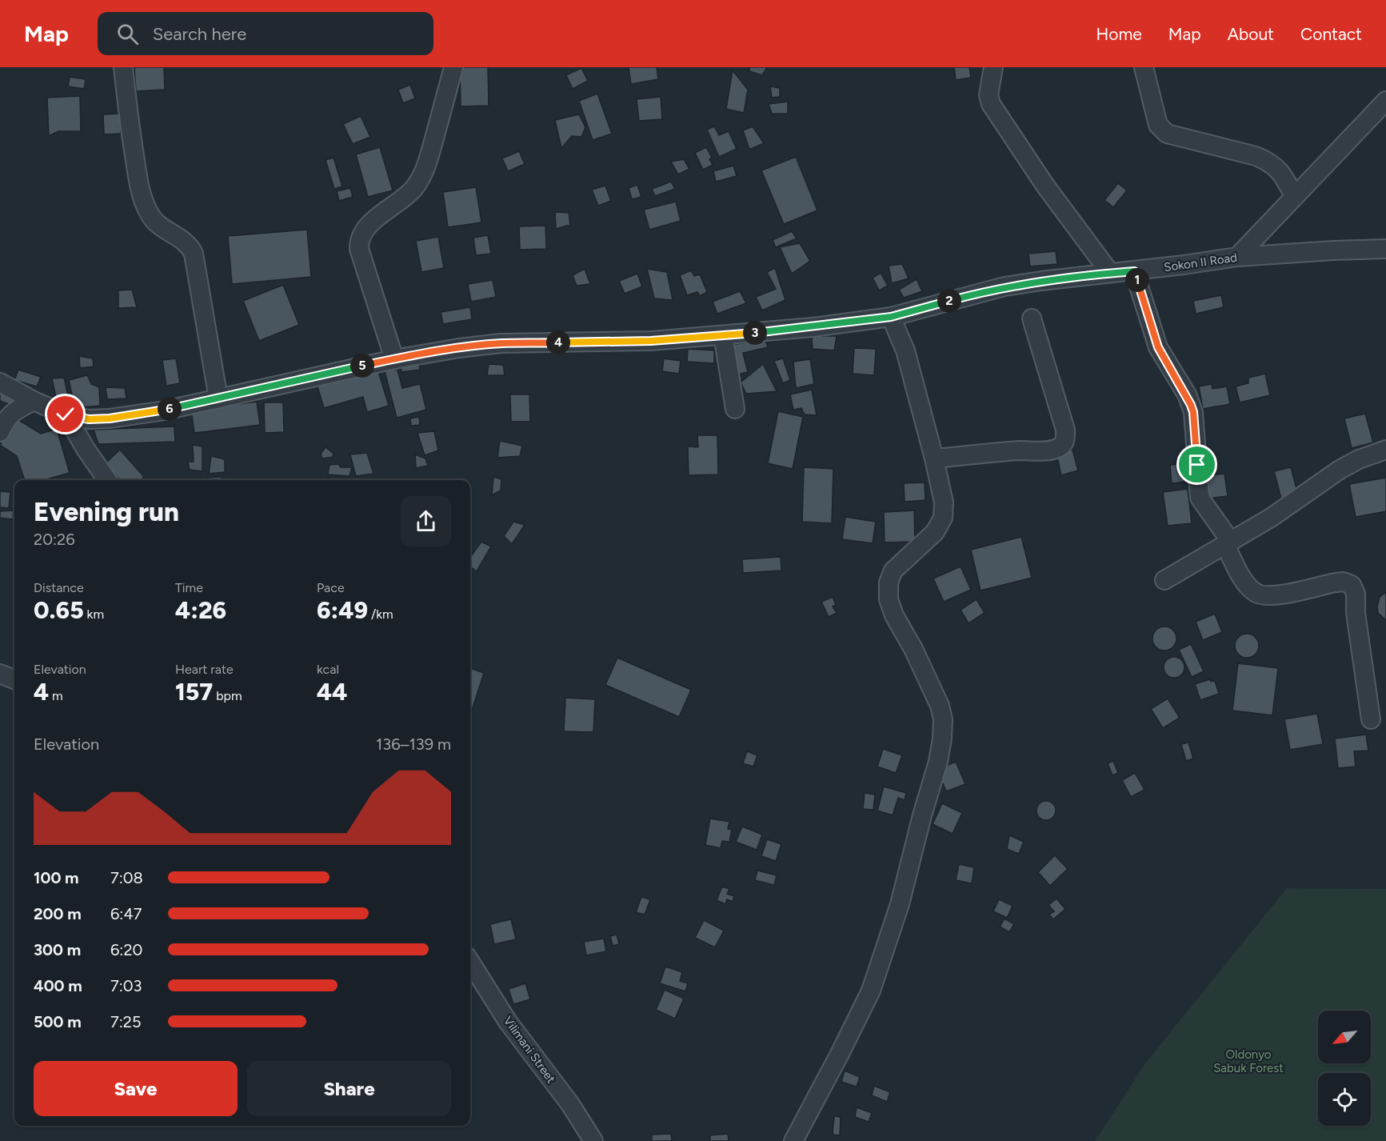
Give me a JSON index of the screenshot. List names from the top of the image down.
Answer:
{
  "streets": {
    "street": ["Sokon II Road", "Vilimani Street"]
  },
  "parks": ["Oldonyo Sabuk Forest"],
  "north": "bottom left",
  "page": {
    "header": "Map",
    "search": "Search here",
    "nav": [
      "Home",
      "Map",
      "About",
      "Contact"
    ],
    "pins": [
      "1",
      "2",
      "3",
      "4",
      "5",
      "6"
    ],
    "heading": ["Evening run", "20:26"],
    "stats": [
      ["Distance", "0.65 km"],
      ["Time", "4:26"],
      ["Pace", "6:49 /km"],
      ["Elevation", "4 m"],
      ["Heart rate", "157 bpm"],
      ["kcal", "44"]
    ],
    "chart": ["Elevation", "136–139 m"],
    "list": [
      {
        "name": "100 m",
        "note": "7:08"
      },
      {
        "name": "200 m",
        "note": "6:47"
      },
      {
        "name": "300 m",
        "note": "6:20"
      },
      {
        "name": "400 m",
        "note": "7:03"
      },
      {
        "name": "500 m",
        "note": "7:25"
      }
    ],
    "buttons": ["Save", "Share"]
  }
}
